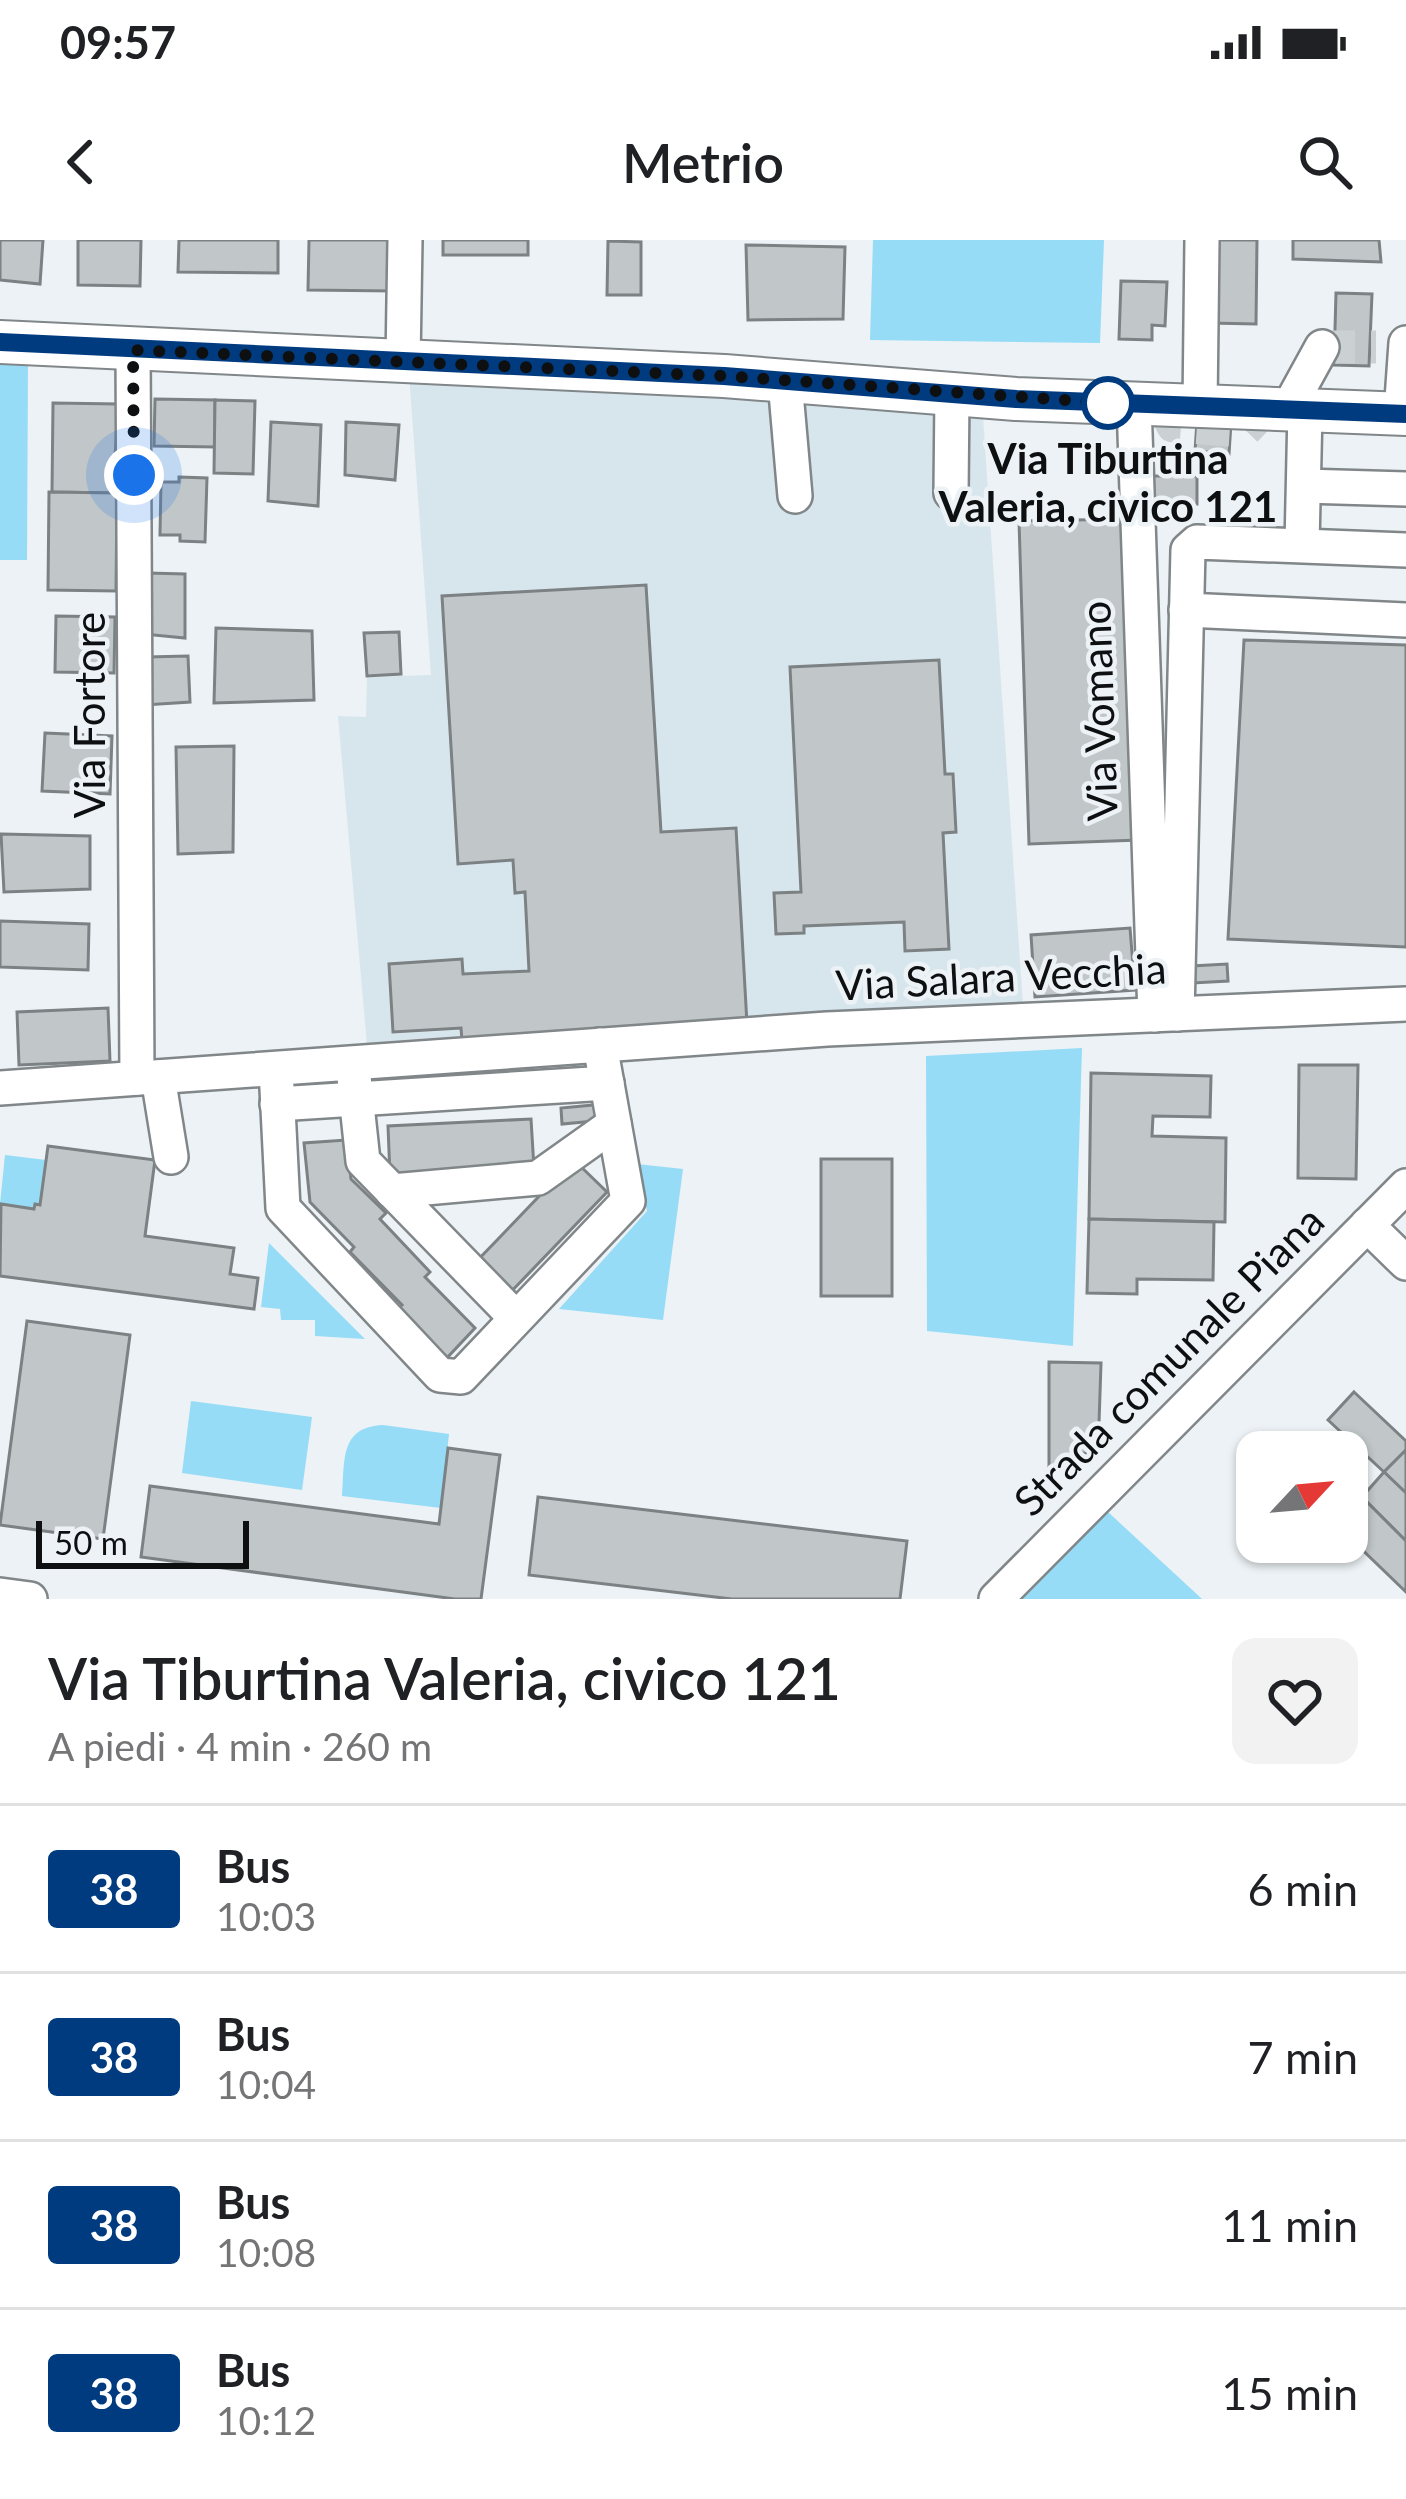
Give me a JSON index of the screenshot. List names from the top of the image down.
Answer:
{
  "streets": {
    "street": [
      "Via Vomano",
      "Via Fortore",
      "Via Salara Vecchia",
      "Strada comunale Piana"
    ]
  },
  "crossings": [
    ["Via Vomano", "Via Salara Vecchia"],
    ["Via Fortore", "Via Salara Vecchia"]
  ],
  "places": ["Via Tiburtina Valeria, civico 121"],
  "lines": ["bus line 38"],
  "scale_bar": "50 m",
  "north": "top right",
  "page": {
    "status": "09:57",
    "header": "Metrio",
    "scale": "50 m",
    "heading": ["Via Tiburtina Valeria, civico 121", "A piedi · 4 min · 260 m"],
    "list": [
      {
        "mark": "38",
        "name": "Bus",
        "note": "10:03",
        "value": "6 min"
      },
      {
        "mark": "38",
        "name": "Bus",
        "note": "10:04",
        "value": "7 min"
      },
      {
        "mark": "38",
        "name": "Bus",
        "note": "10:08",
        "value": "11 min"
      },
      {
        "mark": "38",
        "name": "Bus",
        "note": "10:12",
        "value": "15 min"
      }
    ]
  }
}
